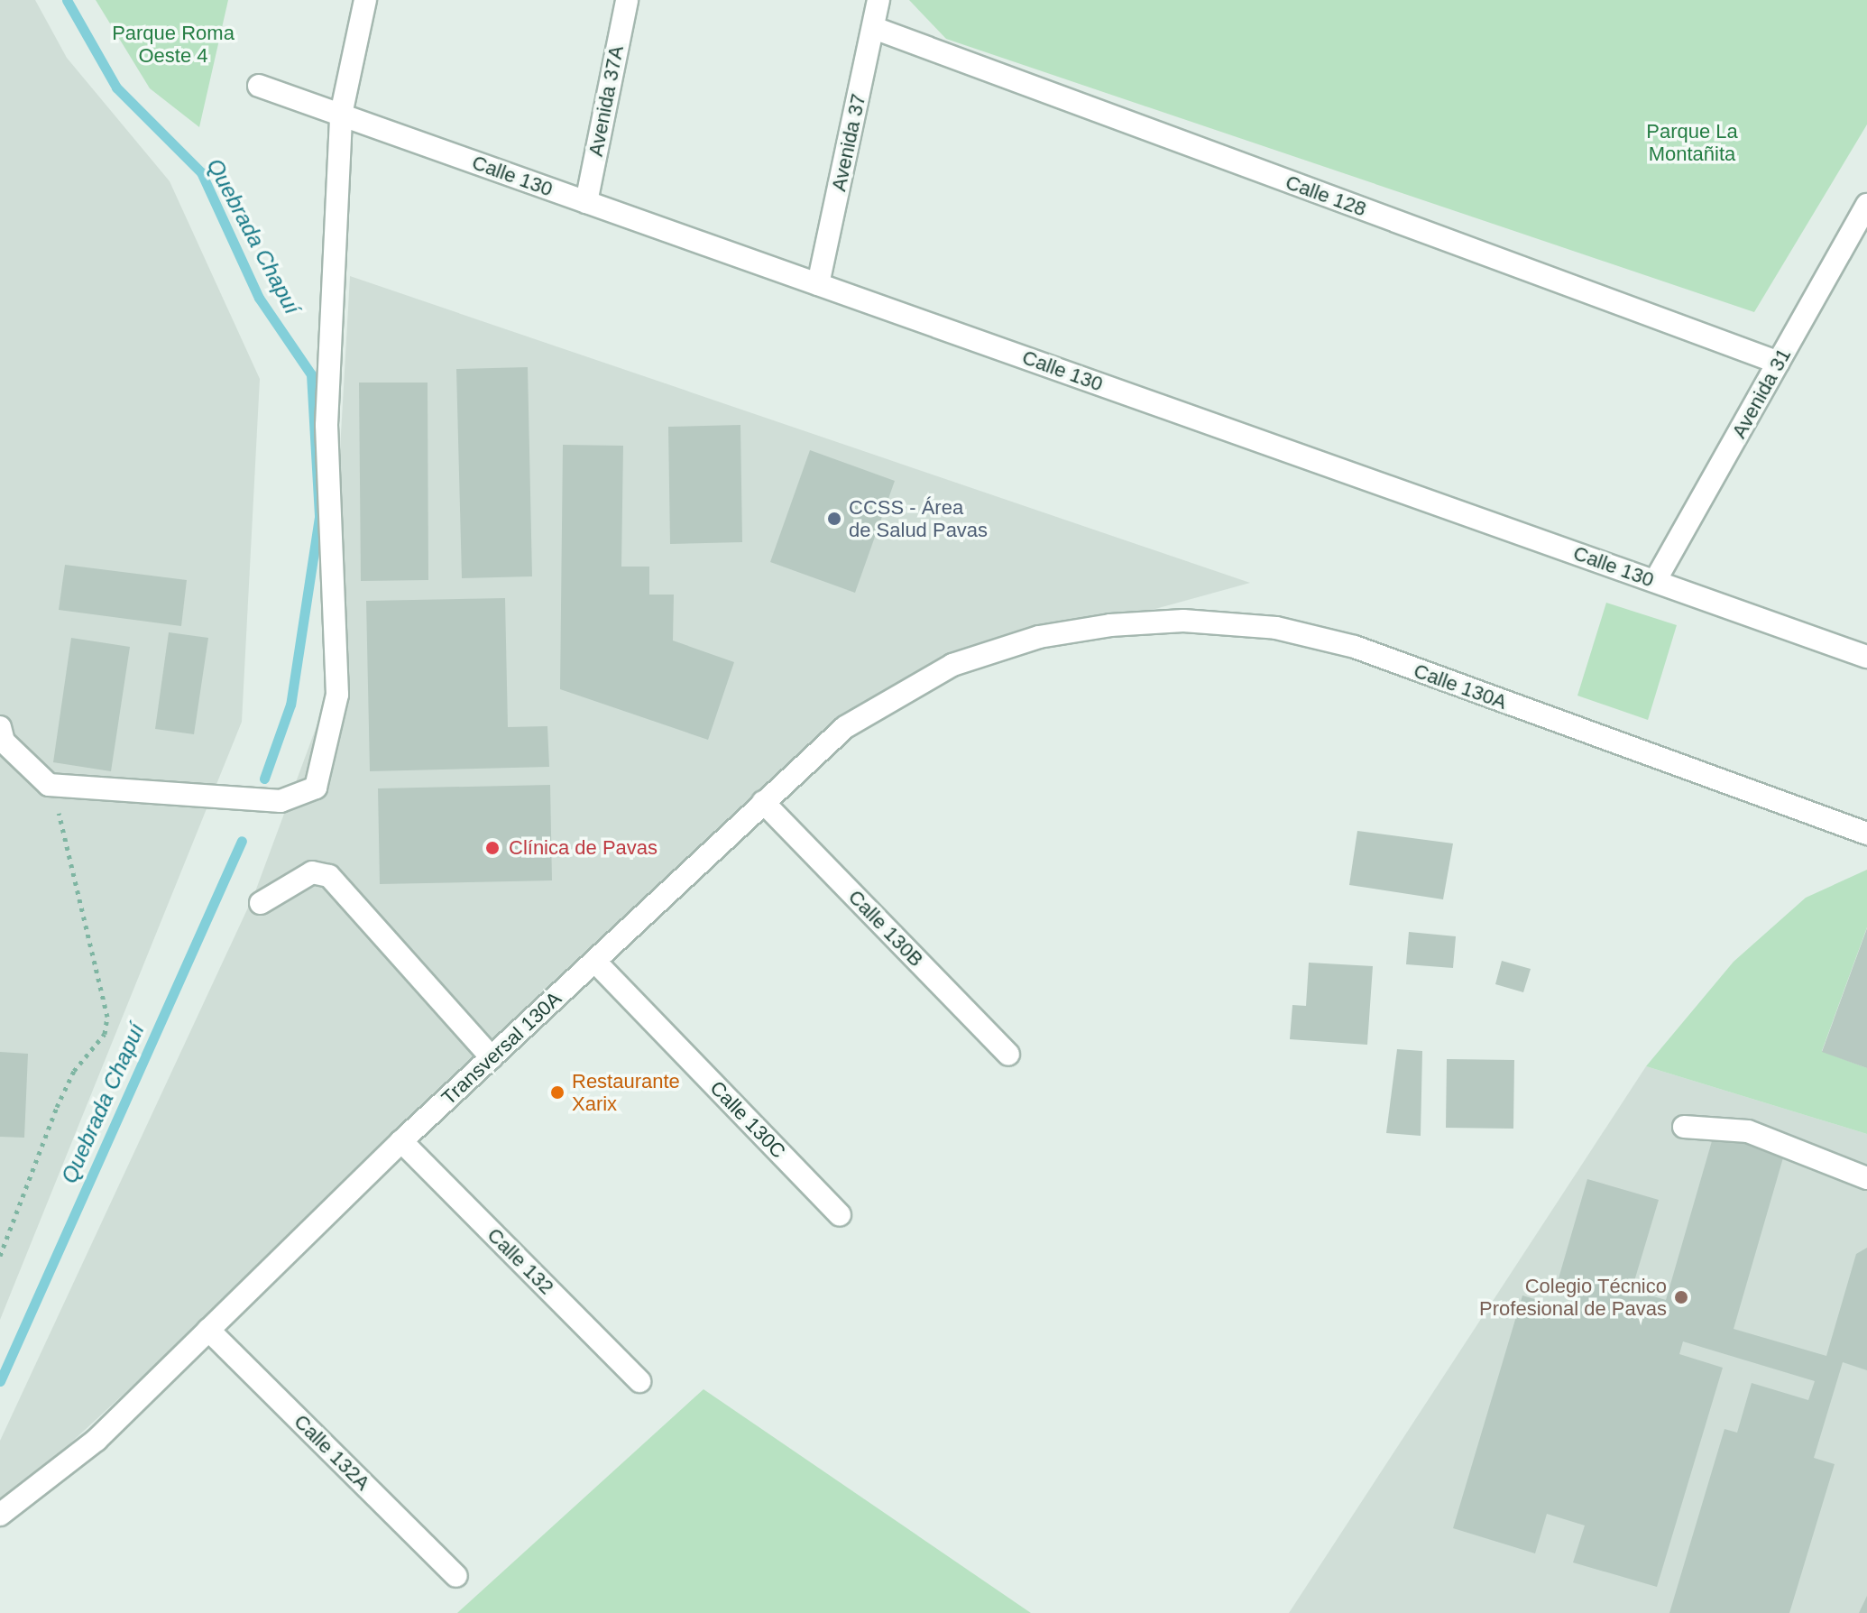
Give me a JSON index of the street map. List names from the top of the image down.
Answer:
{
  "streets": {
    "street": [
      "Avenida 37A",
      "Avenida 37",
      "Calle 130",
      "Calle 128",
      "Avenida 31",
      "Calle 130A",
      "Calle 130B",
      "Transversal 130A",
      "Calle 130C",
      "Calle 132",
      "Calle 132A"
    ]
  },
  "crossings": [
    ["Avenida 37A", "Calle 130"],
    ["Avenida 37", "Calle 130"],
    ["Avenida 37", "Calle 128"],
    ["Calle 130", "Avenida 31"],
    ["Calle 128", "Avenida 31"],
    ["Calle 130A", "Transversal 130A"],
    ["Calle 130B", "Transversal 130A"],
    ["Transversal 130A", "Calle 130C"],
    ["Transversal 130A", "Calle 132"],
    ["Transversal 130A", "Calle 132A"]
  ],
  "water": ["Quebrada Chapuí"],
  "parks": ["Parque Roma Oeste 4", "Parque La Montañita"],
  "places": [
    "CCSS - Área de Salud Pavas",
    "Clínica de Pavas",
    "Restaurante Xarix",
    "Colegio Técnico Profesional de Pavas"
  ]
}
